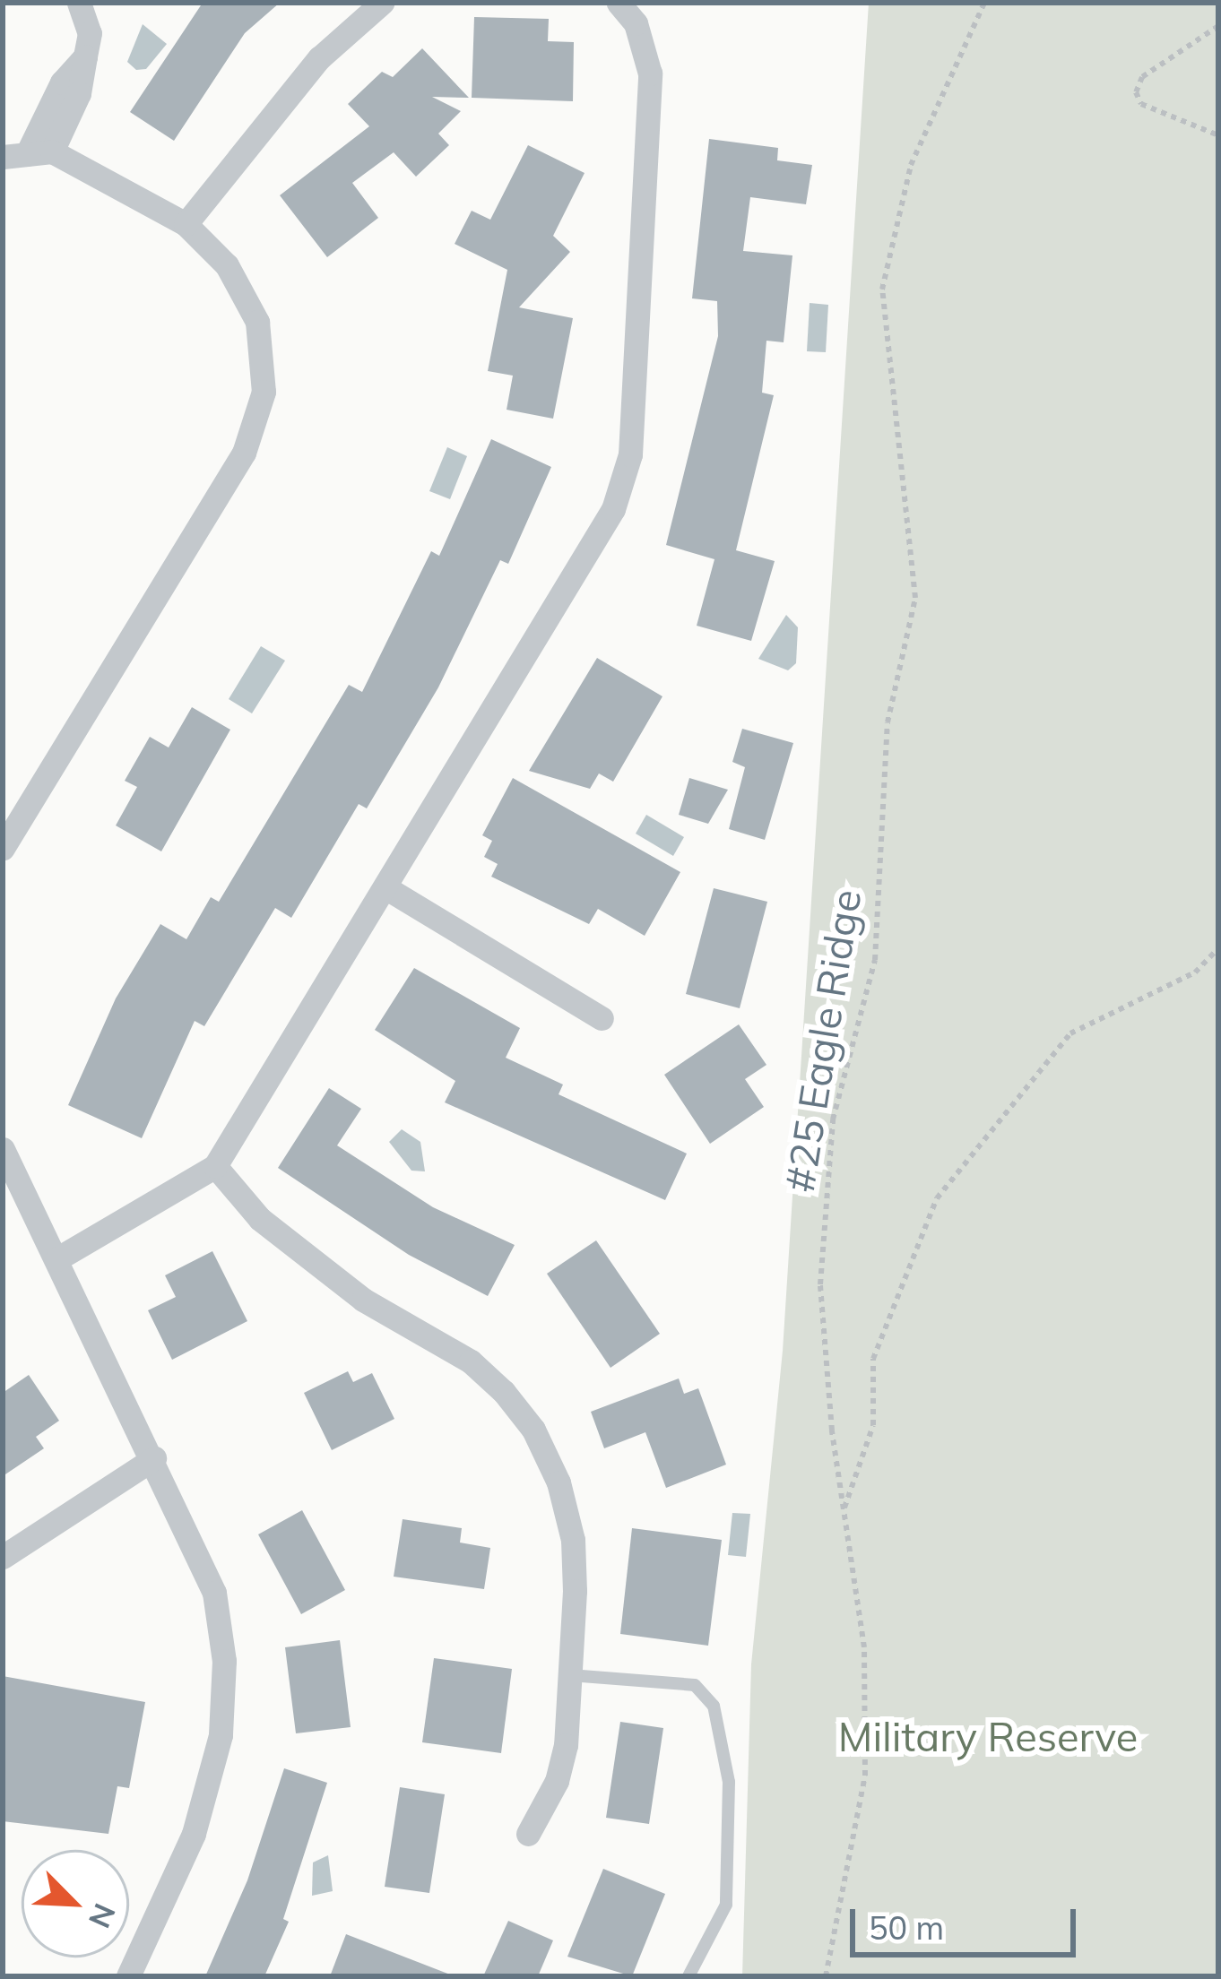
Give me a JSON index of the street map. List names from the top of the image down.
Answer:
{
  "streets": {
    "path": ["#25 Eagle Ridge"]
  },
  "parks": ["Military Reserve"],
  "scale_bar": "50 m",
  "north": "bottom right"
}
